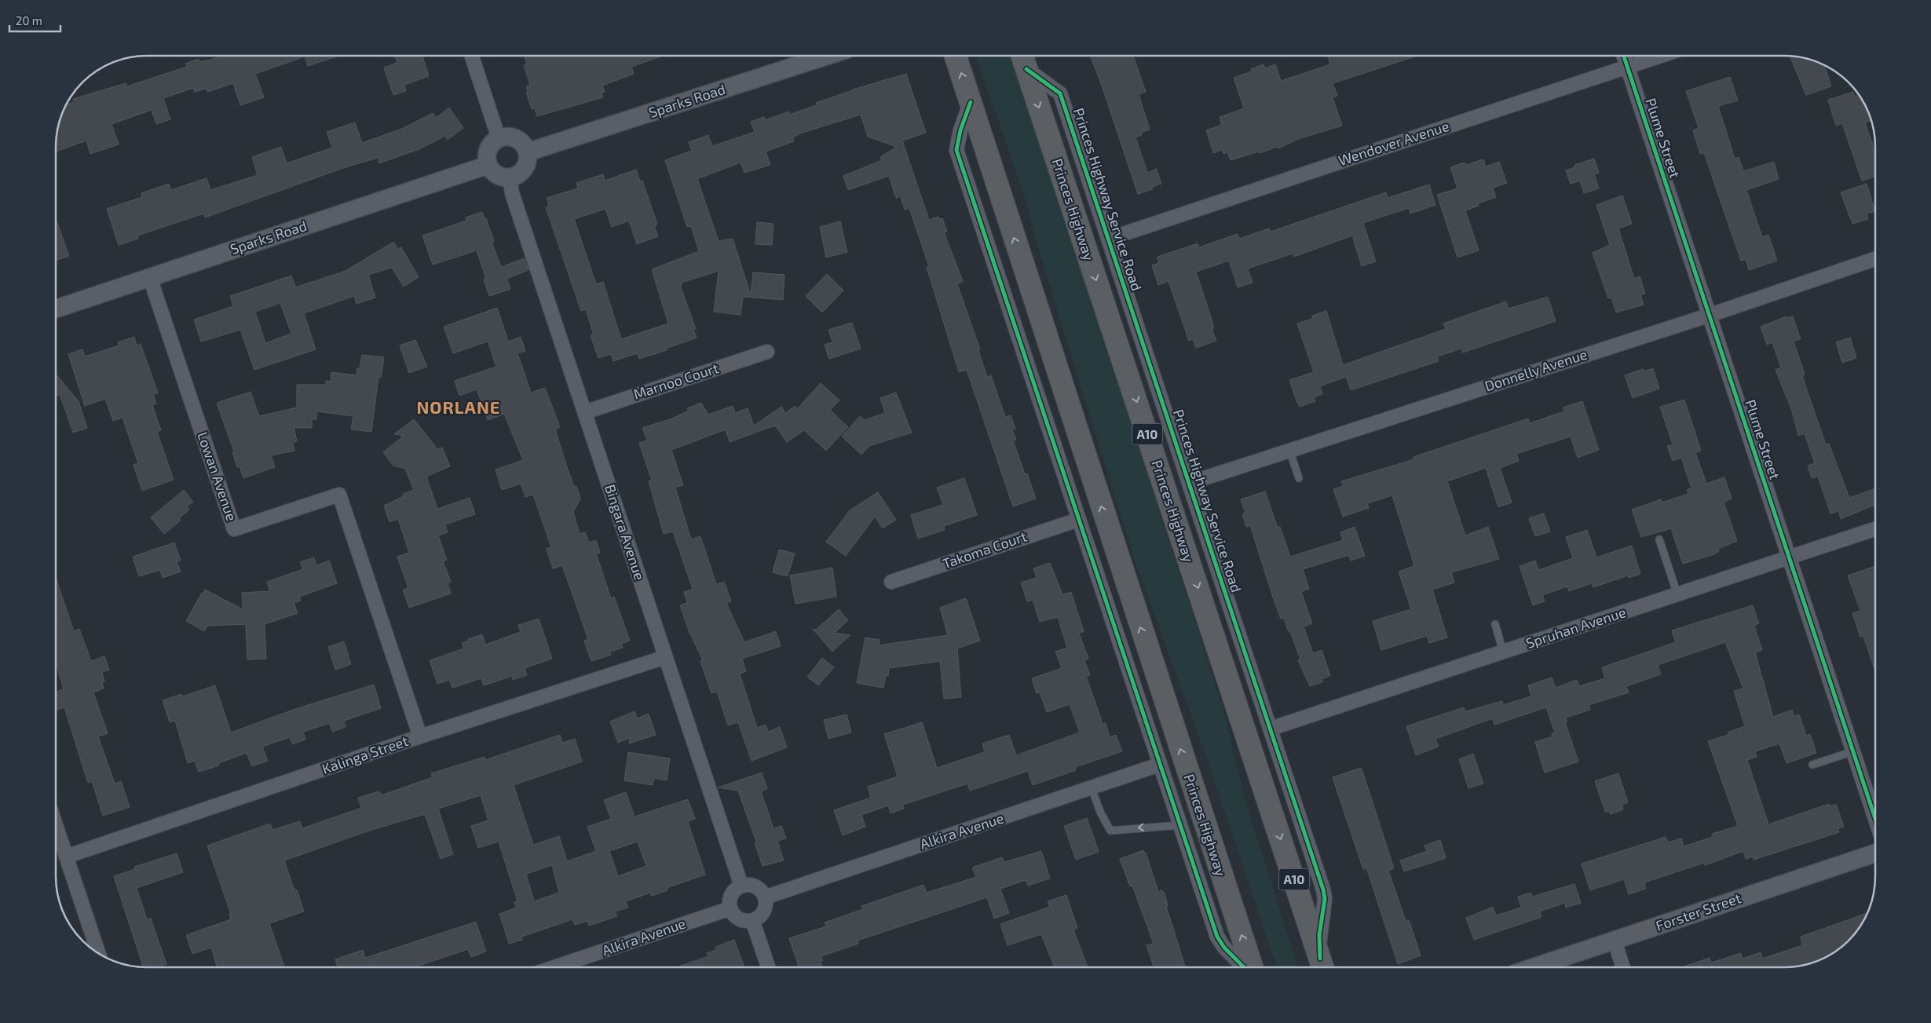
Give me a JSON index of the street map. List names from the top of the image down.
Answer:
{
  "streets": {
    "highway": ["Princes Highway", "A10"],
    "street": [
      "Sparks Road",
      "Plume Street",
      "Wendover Avenue",
      "Princes Highway Service Road",
      "Donnelly Avenue",
      "Marnoo Court",
      "Lowan Avenue",
      "Bingara Avenue",
      "Takoma Court",
      "Spruhan Avenue",
      "Kalinga Street",
      "Alkira Avenue",
      "Forster Street"
    ]
  },
  "crossings": [
    ["Sparks Road", "Lowan Avenue"],
    ["Sparks Road", "Bingara Avenue"],
    ["Plume Street", "Wendover Avenue"],
    ["Plume Street", "Donnelly Avenue"],
    ["Plume Street", "Spruhan Avenue"],
    ["Wendover Avenue", "Princes Highway Service Road"],
    ["Princes Highway Service Road", "Princes Highway"],
    ["Princes Highway Service Road", "Donnelly Avenue"],
    ["Princes Highway Service Road", "Spruhan Avenue"],
    ["Marnoo Court", "Bingara Avenue"],
    ["Lowan Avenue", "Kalinga Street"],
    ["Bingara Avenue", "Kalinga Street"],
    ["Bingara Avenue", "Alkira Avenue"]
  ],
  "districts": ["NORLANE"],
  "scale_bar": "20 m"
}
